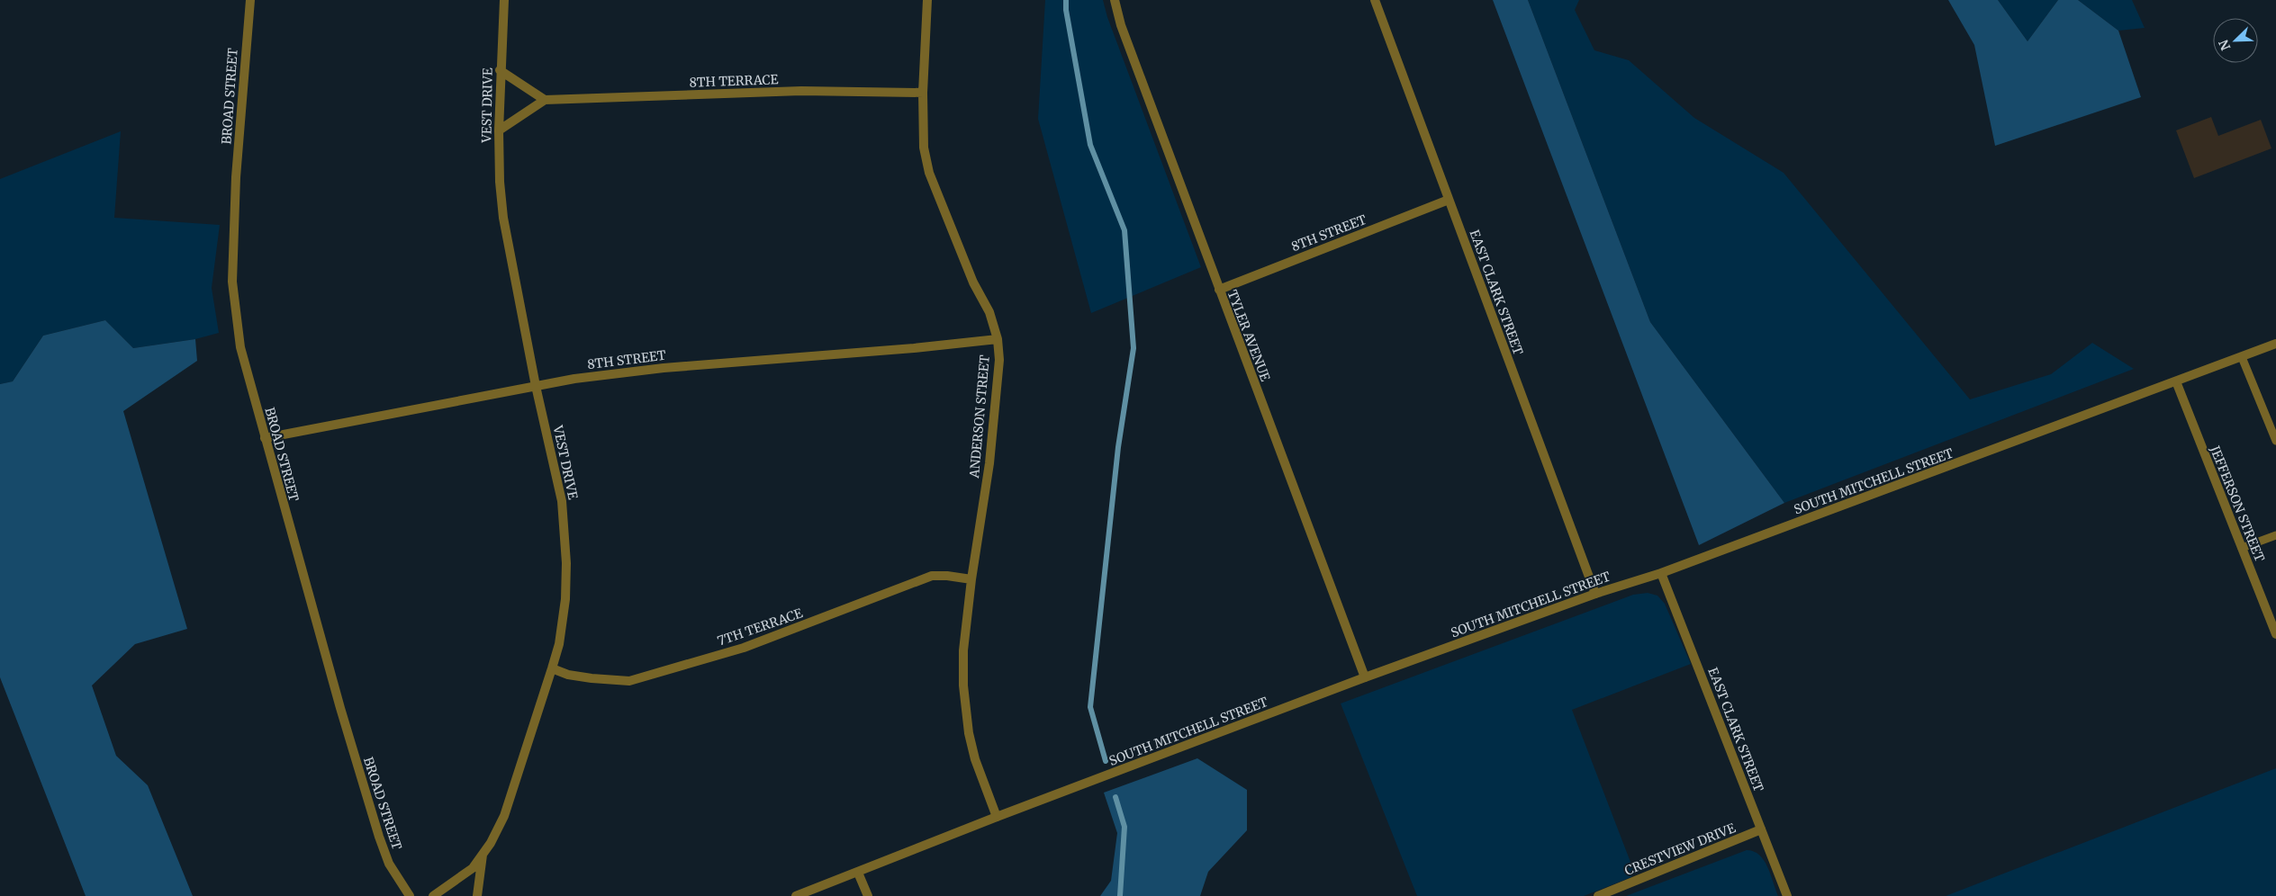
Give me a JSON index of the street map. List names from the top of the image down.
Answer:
{
  "streets": {
    "street": [
      "8TH TERRACE",
      "BROAD STREET",
      "VEST DRIVE",
      "8TH STREET",
      "EAST CLARK STREET",
      "TYLER AVENUE",
      "ANDERSON STREET",
      "SOUTH MITCHELL STREET",
      "JEFFERSON STREET",
      "7TH TERRACE",
      "CRESTVIEW DRIVE"
    ]
  },
  "crossings": [
    ["8TH TERRACE", "ANDERSON STREET"],
    ["BROAD STREET", "8TH STREET"],
    ["VEST DRIVE", "8TH STREET"],
    ["VEST DRIVE", "7TH TERRACE"],
    ["8TH STREET", "EAST CLARK STREET"],
    ["8TH STREET", "TYLER AVENUE"],
    ["8TH STREET", "ANDERSON STREET"],
    ["EAST CLARK STREET", "SOUTH MITCHELL STREET"],
    ["EAST CLARK STREET", "CRESTVIEW DRIVE"],
    ["TYLER AVENUE", "SOUTH MITCHELL STREET"],
    ["ANDERSON STREET", "SOUTH MITCHELL STREET"],
    ["ANDERSON STREET", "7TH TERRACE"],
    ["SOUTH MITCHELL STREET", "JEFFERSON STREET"]
  ],
  "north": "bottom left"
}
